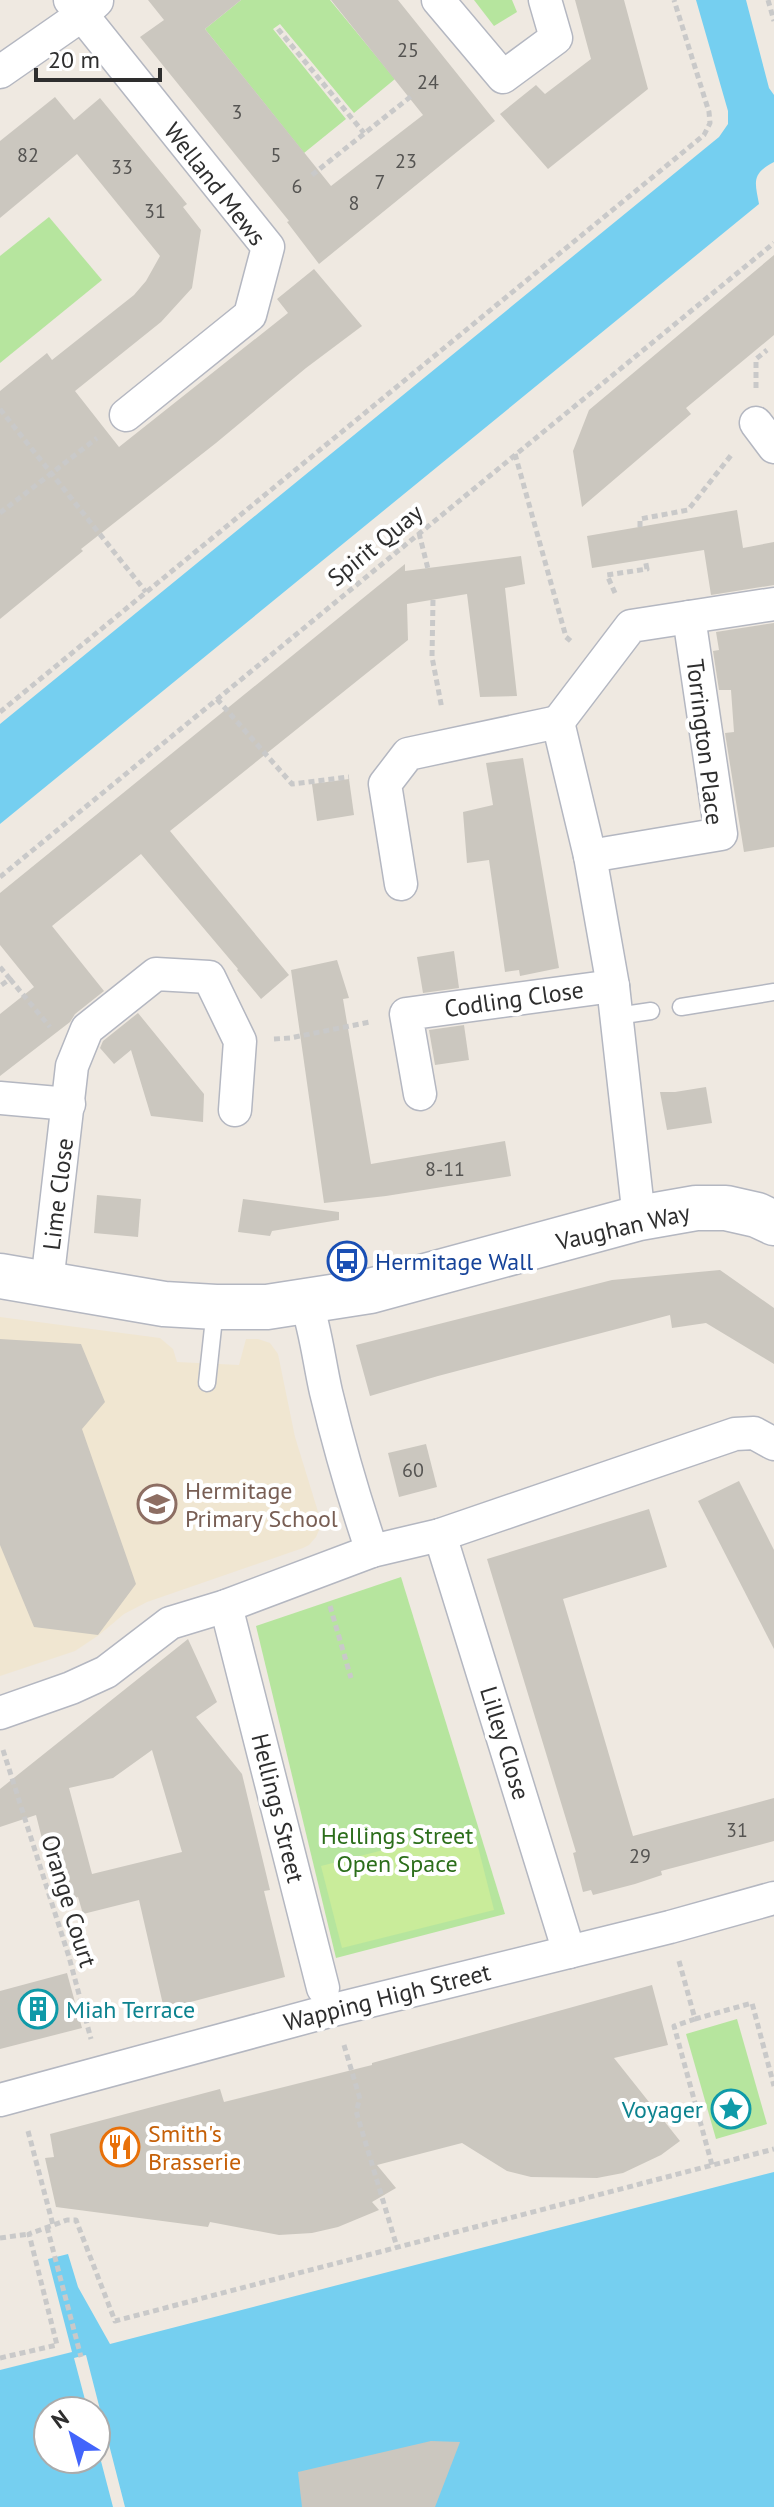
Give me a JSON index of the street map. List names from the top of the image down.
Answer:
{
  "streets": {
    "street": [
      "Welland Mews",
      "Torrington Place",
      "Codling Close",
      "Lime Close",
      "Vaughan Way",
      "Lilley Close",
      "Hellings Street",
      "Wapping High Street"
    ],
    "path": ["Spirit Quay", "Orange Court"]
  },
  "crossings": [
    ["Codling Close", "Vaughan Way"],
    ["Lime Close", "Vaughan Way"],
    ["Lilley Close", "Wapping High Street"],
    ["Hellings Street", "Wapping High Street"],
    ["Orange Court", "Wapping High Street"]
  ],
  "parks": ["Hellings Street Open Space"],
  "places": {
    "bus stop": ["Hermitage Wall"],
    "school or university": ["Hermitage Primary School"],
    "building": ["Miah Terrace"],
    "place": ["Voyager"],
    "restaurant": ["Smith's Brasserie"]
  },
  "house_numbers": [
    "25",
    "24",
    "3",
    "82",
    "5",
    "23",
    "33",
    "7",
    "6",
    "8",
    "31",
    "8-11",
    "60",
    "31",
    "29"
  ],
  "scale_bar": "20 m",
  "north": "top left"
}
